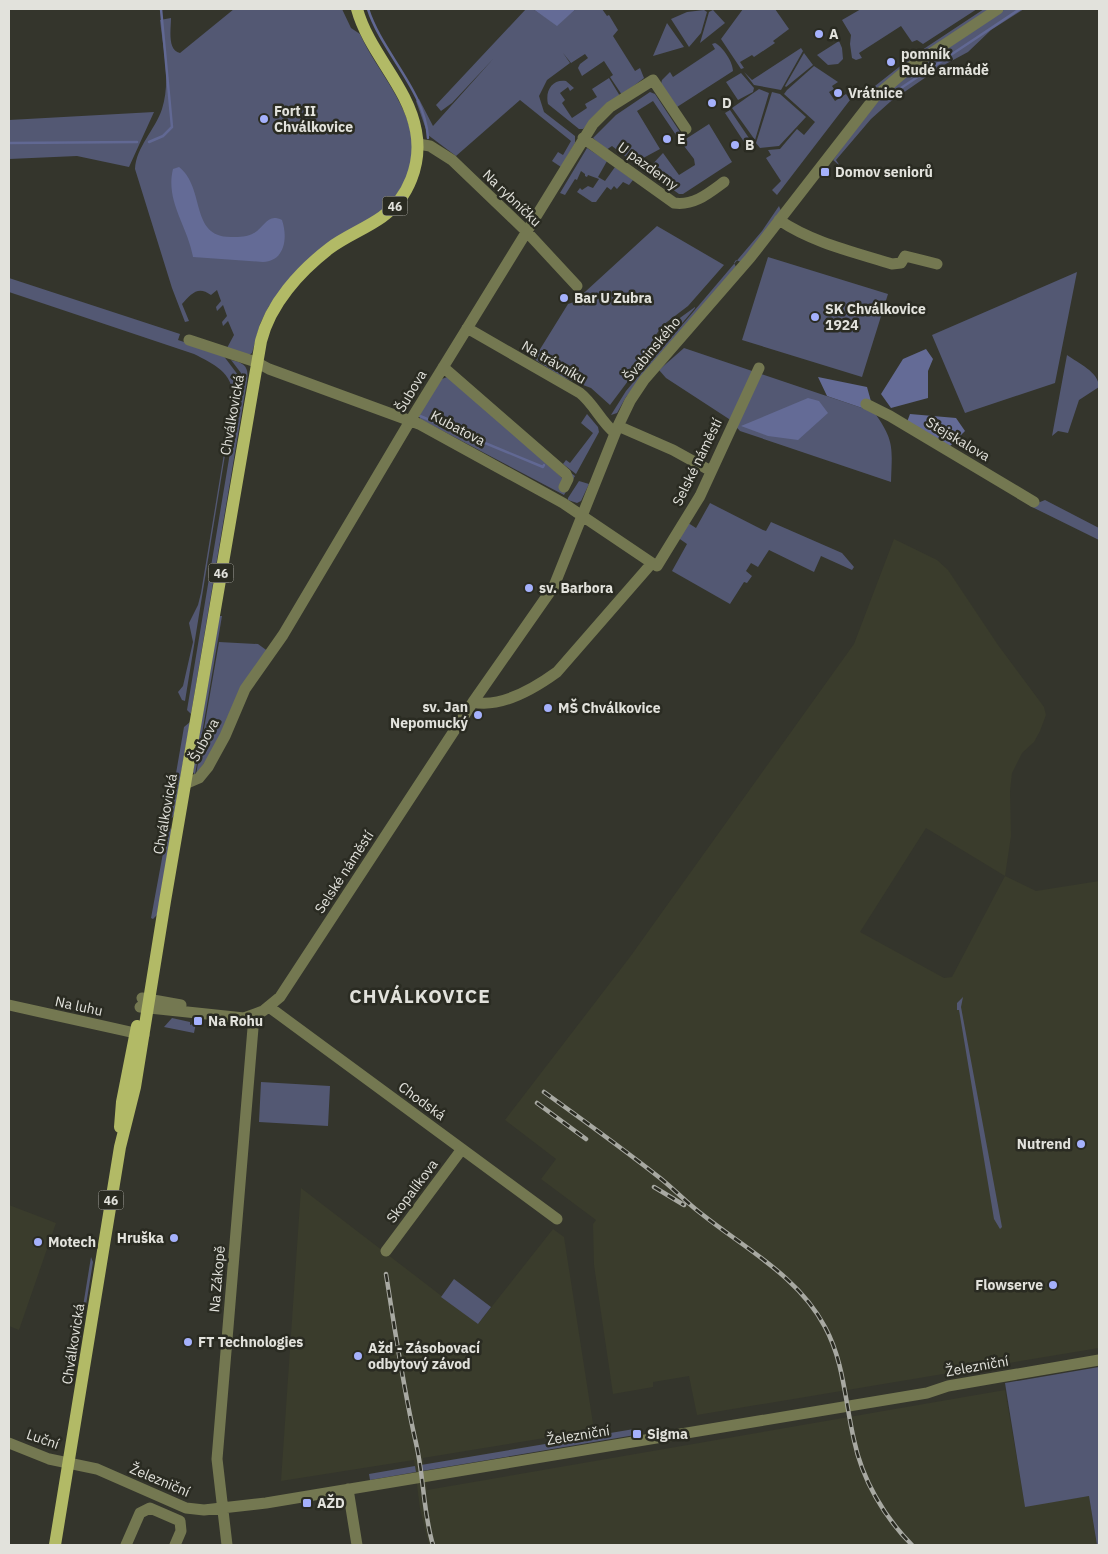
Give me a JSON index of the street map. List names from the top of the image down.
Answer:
{
  "streets": {
    "main road": ["46", "Chválkovická"],
    "street": [
      "U pazderny",
      "Na rybníčku",
      "Švabinského",
      "Na trávníku",
      "Šubova",
      "Kubatova",
      "Stejskalova",
      "Selské náměstí",
      "Na luhu",
      "Chodská",
      "Skopalíkova",
      "Na Zákopě",
      "Železniční",
      "Luční"
    ]
  },
  "crossings": [
    ["U pazderny", "Šubova"],
    ["Na rybníčku", "Šubova"],
    ["Na rybníčku", "Chválkovická"],
    ["Švabinského", "Na trávníku"],
    ["Švabinského", "Kubatova"],
    ["Švabinského", "Selské náměstí"],
    ["Na trávníku", "Šubova"],
    ["Šubova", "Chválkovická"],
    ["Šubova", "Kubatova"],
    ["Chválkovická", "Kubatova"],
    ["Chválkovická", "Selské náměstí"],
    ["Chválkovická", "Na luhu"],
    ["Chválkovická", "Železniční"],
    ["Chválkovická", "Luční"],
    ["Kubatova", "Selské náměstí"],
    ["Selské náměstí", "Chodská"],
    ["Selské náměstí", "Na Zákopě"],
    ["Chodská", "Skopalíkova"],
    ["Na Zákopě", "Železniční"],
    ["Železniční", "Luční"]
  ],
  "districts": ["CHVÁLKOVICE"],
  "places": {
    "other": [
      "A",
      "pomník Rudé armádě",
      "Vrátnice",
      "D",
      "Fort II Chválkovice",
      "E",
      "B",
      "Bar U Zubra",
      "SK Chválkovice 1924",
      "sv. Barbora",
      "MŠ Chválkovice",
      "sv. Jan Nepomucký",
      "Nutrend",
      "Hruška",
      "Motech",
      "Flowserve",
      "FT Technologies",
      "Ažd - Zásobovací odbytový závod"
    ],
    "transit": [
      "Domov seniorů",
      "Na Rohu",
      "Sigma",
      "AŽD"
    ]
  }
}
